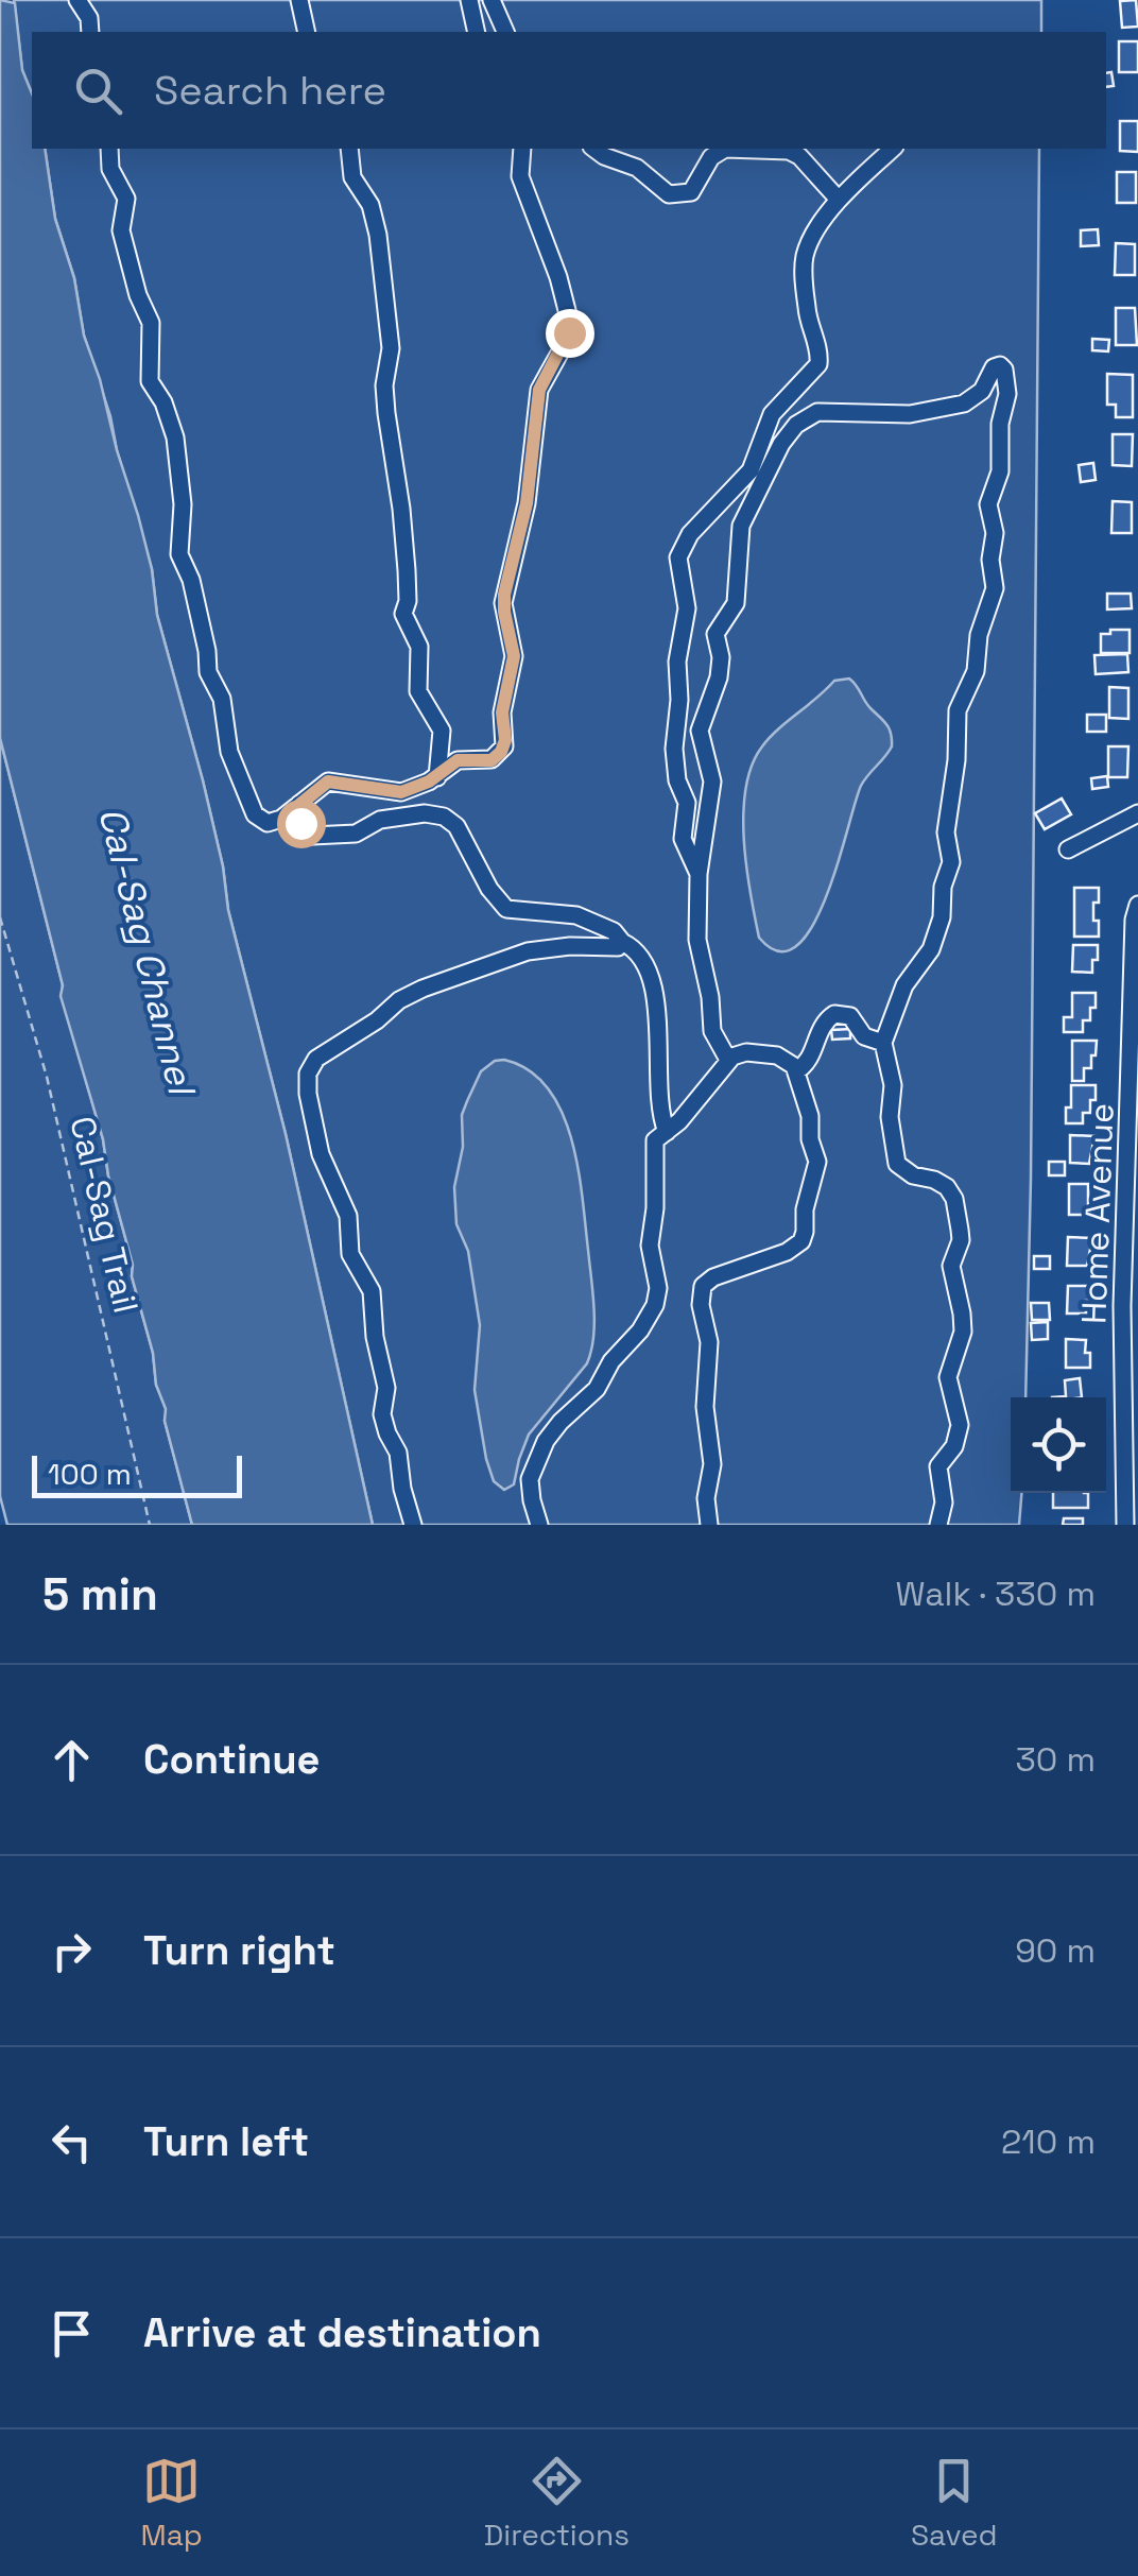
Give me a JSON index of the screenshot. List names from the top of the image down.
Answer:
{
  "streets": {
    "street": ["Home Avenue"],
    "path": ["Cal-Sag Trail"]
  },
  "water": ["Cal-Sag Channel"],
  "scale_bar": "100 m",
  "page": {
    "search": "Search here",
    "scale": "100 m",
    "heading": ["5 min", "Walk · 330 m"],
    "list": [
      ["Continue", "30 m"],
      ["Turn right", "90 m"],
      ["Turn left", "210 m"],
      "Arrive at destination"
    ],
    "nav": ["Map", "Directions", "Saved"]
  }
}
